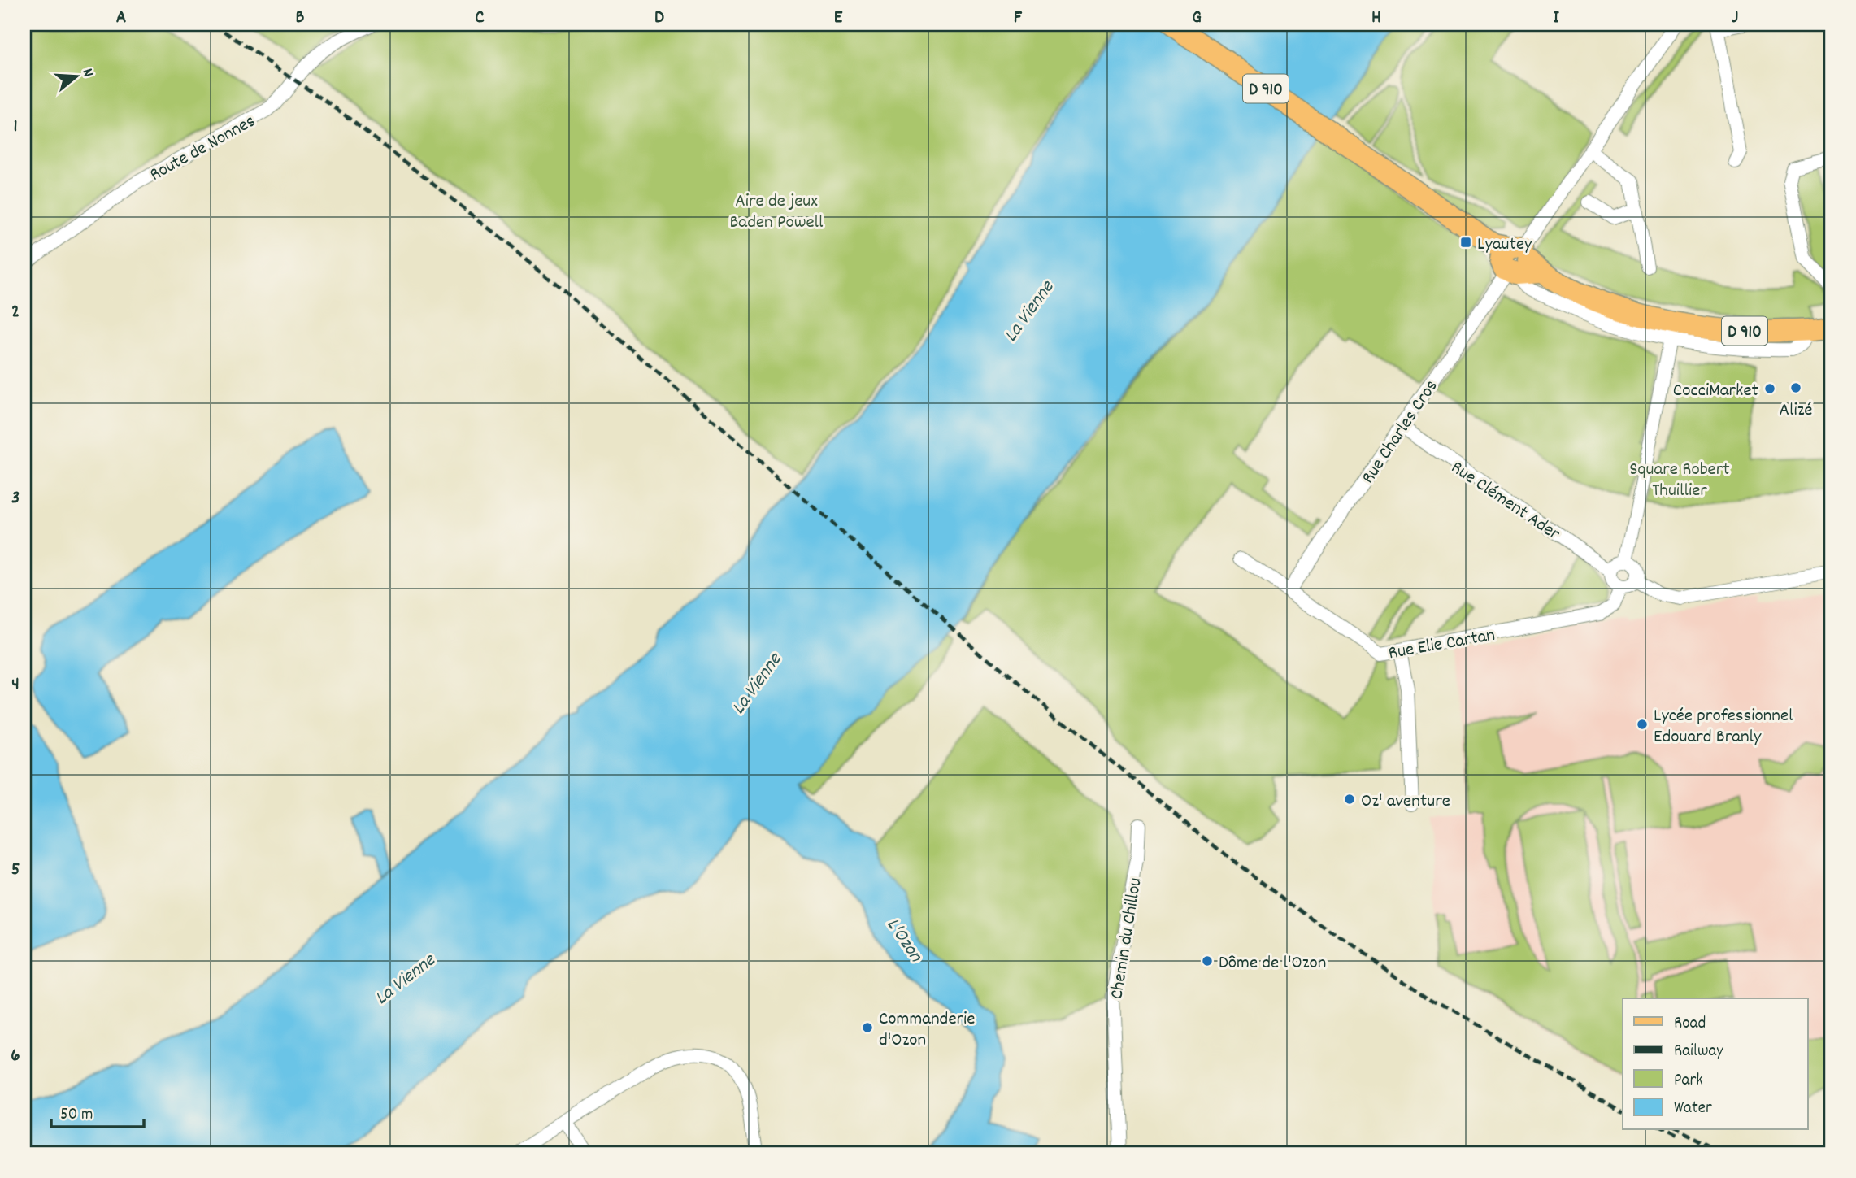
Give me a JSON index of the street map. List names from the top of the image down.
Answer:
{
  "streets": {
    "main road": ["D 910"],
    "street": [
      "Route de Nonnes",
      "Rue Charles Cros",
      "Rue Clément Ader",
      "Rue Elie Cartan",
      "Chemin du Chillou"
    ]
  },
  "crossings": [
    ["D 910", "Rue Charles Cros"],
    ["Rue Charles Cros", "Rue Clément Ader"],
    ["Rue Charles Cros", "Rue Elie Cartan"],
    ["Rue Clément Ader", "Rue Elie Cartan"]
  ],
  "water": ["La Vienne", "L'Ozon"],
  "parks": ["Aire de jeux Baden Powell", "Square Robert Thuillier"],
  "places": {
    "transit": ["Lyautey"],
    "other": [
      "Alizé",
      "CocciMarket",
      "Lycée professionnel Edouard Branly",
      "Oz' aventure",
      "Dôme de l'Ozon",
      "Commanderie d'Ozon"
    ]
  },
  "legend": [
    "Road",
    "Railway",
    "Park",
    "Water"
  ],
  "scale_bar": "50 m",
  "north": "right",
  "grid": {
    "columns": [
      "A",
      "B",
      "C",
      "D",
      "E",
      "F",
      "G",
      "H",
      "I",
      "J"
    ],
    "rows": [
      "1",
      "2",
      "3",
      "4",
      "5",
      "6"
    ]
  }
}
